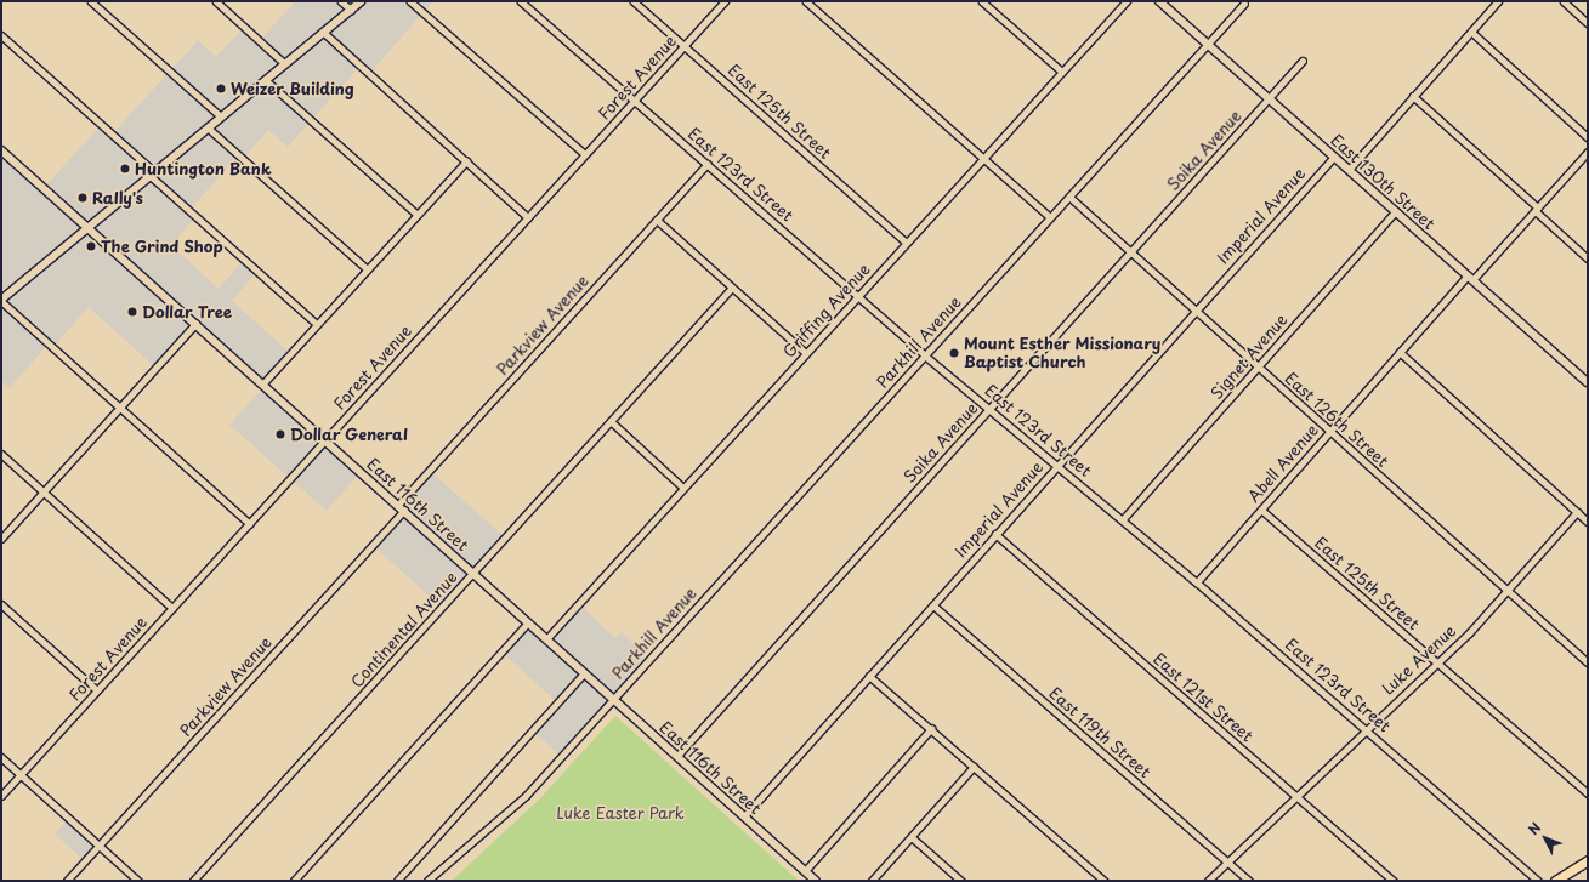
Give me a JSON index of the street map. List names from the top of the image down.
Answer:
{
  "streets": {
    "main road": ["East 130th Street", "East 116th Street"],
    "street": [
      "Forest Avenue",
      "East 125th Street",
      "Soika Avenue",
      "East 123rd Street",
      "Imperial Avenue",
      "Griffing Avenue",
      "Parkview Avenue",
      "Parkhill Avenue",
      "Signet Avenue",
      "East 126th Street",
      "Abell Avenue",
      "Continental Avenue",
      "Luke Avenue",
      "East 121st Street",
      "East 119th Street"
    ]
  },
  "crossings": [
    ["Forest Avenue", "East 125th Street"],
    ["Forest Avenue", "East 123rd Street"],
    ["Forest Avenue", "East 116th Street"],
    ["East 125th Street", "Griffing Avenue"],
    ["East 125th Street", "Abell Avenue"],
    ["East 125th Street", "Luke Avenue"],
    ["Soika Avenue", "East 123rd Street"],
    ["Soika Avenue", "East 130th Street"],
    ["Soika Avenue", "East 126th Street"],
    ["Soika Avenue", "East 116th Street"],
    ["East 123rd Street", "Imperial Avenue"],
    ["East 123rd Street", "Griffing Avenue"],
    ["East 123rd Street", "Parkview Avenue"],
    ["East 123rd Street", "Parkhill Avenue"],
    ["East 123rd Street", "Signet Avenue"],
    ["East 123rd Street", "Abell Avenue"],
    ["East 123rd Street", "Luke Avenue"],
    ["East 130th Street", "Imperial Avenue"],
    ["East 130th Street", "Parkhill Avenue"],
    ["East 130th Street", "Signet Avenue"],
    ["East 130th Street", "Abell Avenue"],
    ["Imperial Avenue", "East 126th Street"],
    ["Imperial Avenue", "East 116th Street"],
    ["Imperial Avenue", "East 121st Street"],
    ["Imperial Avenue", "East 119th Street"],
    ["Griffing Avenue", "East 116th Street"],
    ["Parkview Avenue", "East 116th Street"],
    ["Parkhill Avenue", "East 126th Street"],
    ["Parkhill Avenue", "East 116th Street"],
    ["Signet Avenue", "East 126th Street"],
    ["East 126th Street", "Abell Avenue"],
    ["East 126th Street", "Luke Avenue"],
    ["East 116th Street", "Continental Avenue"],
    ["Luke Avenue", "East 121st Street"],
    ["Luke Avenue", "East 119th Street"]
  ],
  "parks": ["Luke Easter Park"],
  "places": [
    "Weizer Building",
    "Huntington Bank",
    "Rally's",
    "The Grind Shop",
    "Dollar Tree",
    "Mount Esther Missionary Baptist Church",
    "Dollar General"
  ],
  "north": "top left"
}
